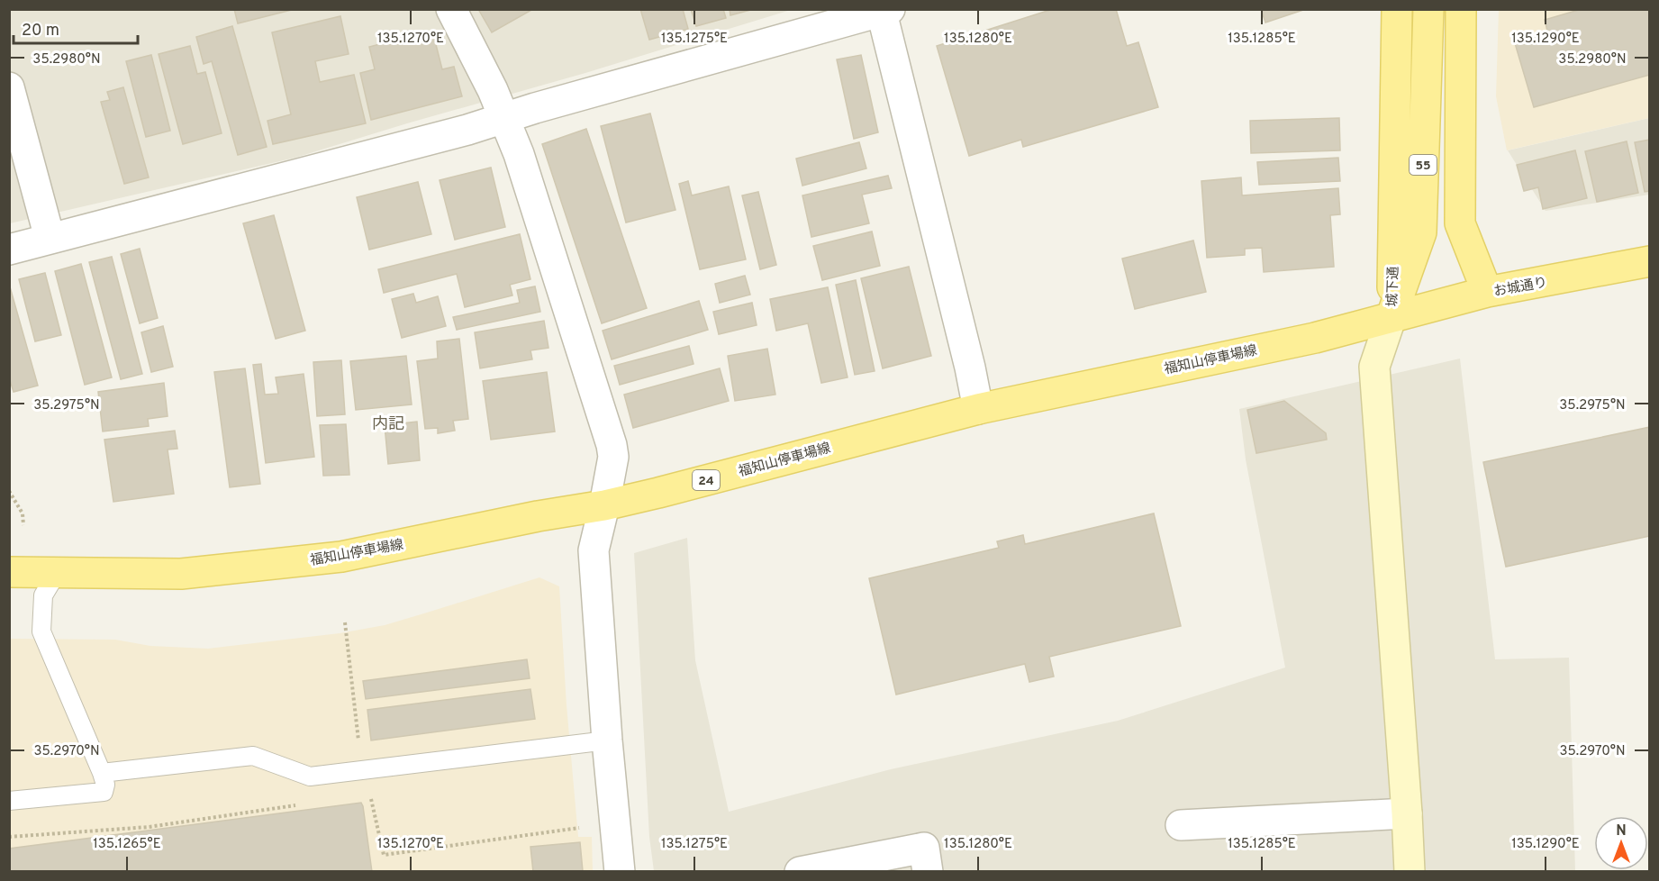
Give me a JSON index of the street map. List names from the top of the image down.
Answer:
{
  "streets": {
    "main road": [
      "55",
      "城下通",
      "お城通り",
      "福知山停車場線",
      "24"
    ]
  },
  "crossings": [
    ["城下通", "お城通り"],
    ["城下通", "福知山停車場線"],
    ["お城通り", "福知山停車場線"]
  ],
  "districts": ["内記"],
  "scale_bar": "20 m",
  "north": "top",
  "coordinates": [
    "135.1270°E",
    "135.1275°E",
    "135.1280°E",
    "135.1285°E",
    "135.1290°E",
    "35.2980°N",
    "35.2975°N",
    "35.2970°N",
    "135.1265°E"
  ]
}
